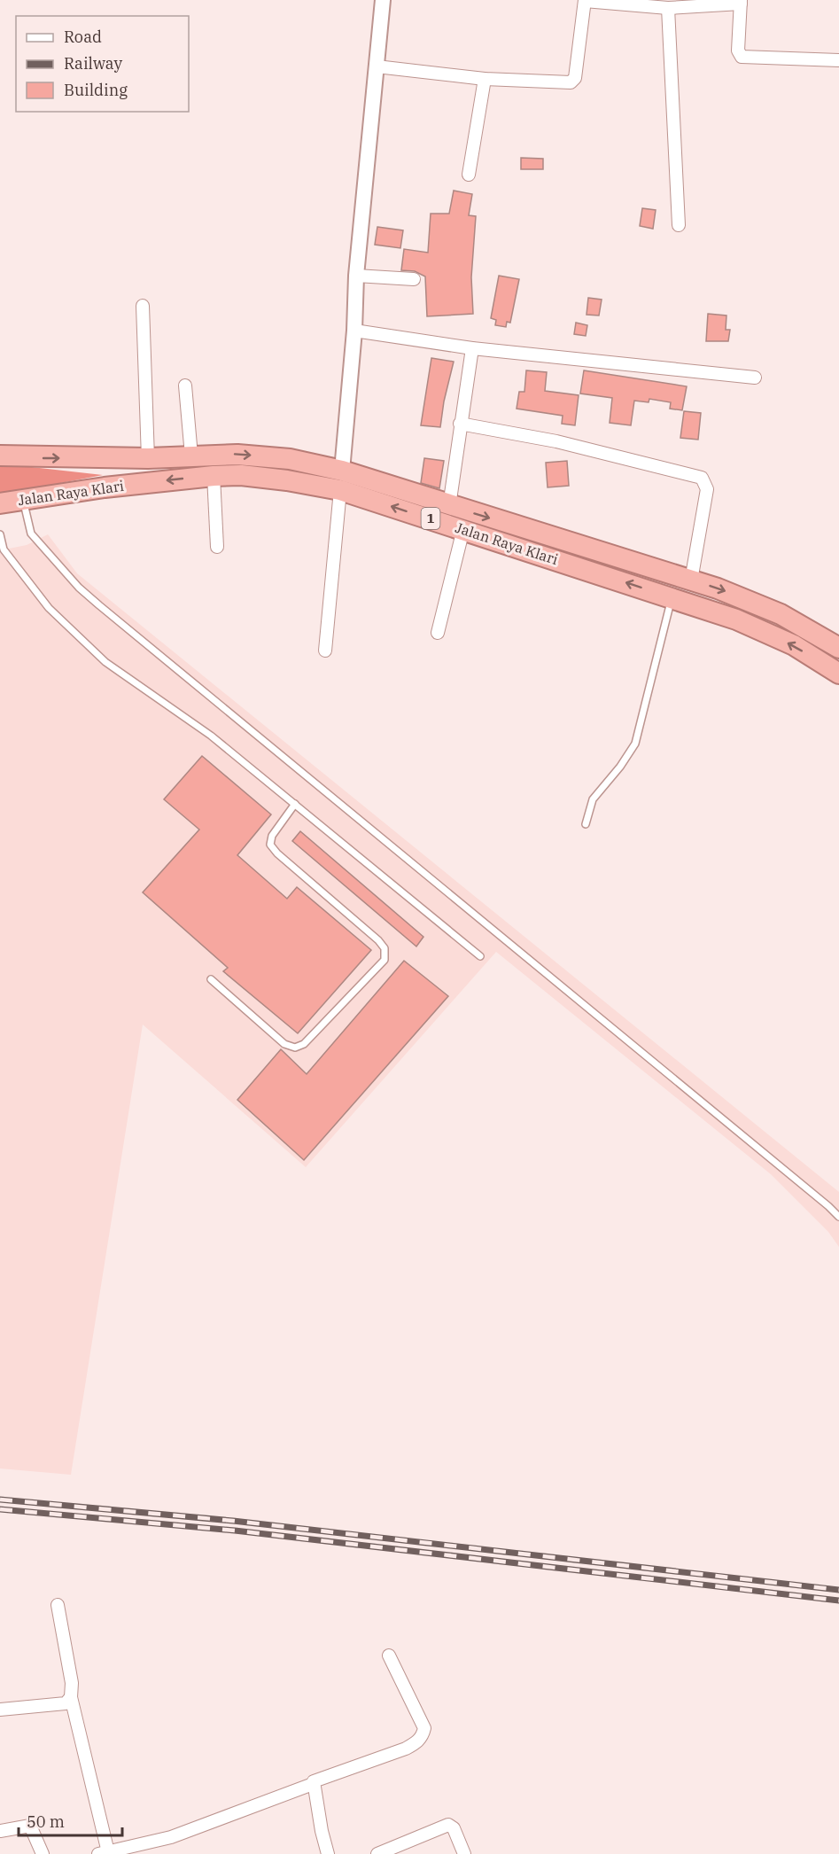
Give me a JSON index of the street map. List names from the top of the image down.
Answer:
{
  "streets": {
    "highway": ["Jalan Raya Klari", "1"]
  },
  "legend": ["Road", "Railway", "Building"],
  "scale_bar": "50 m"
}
